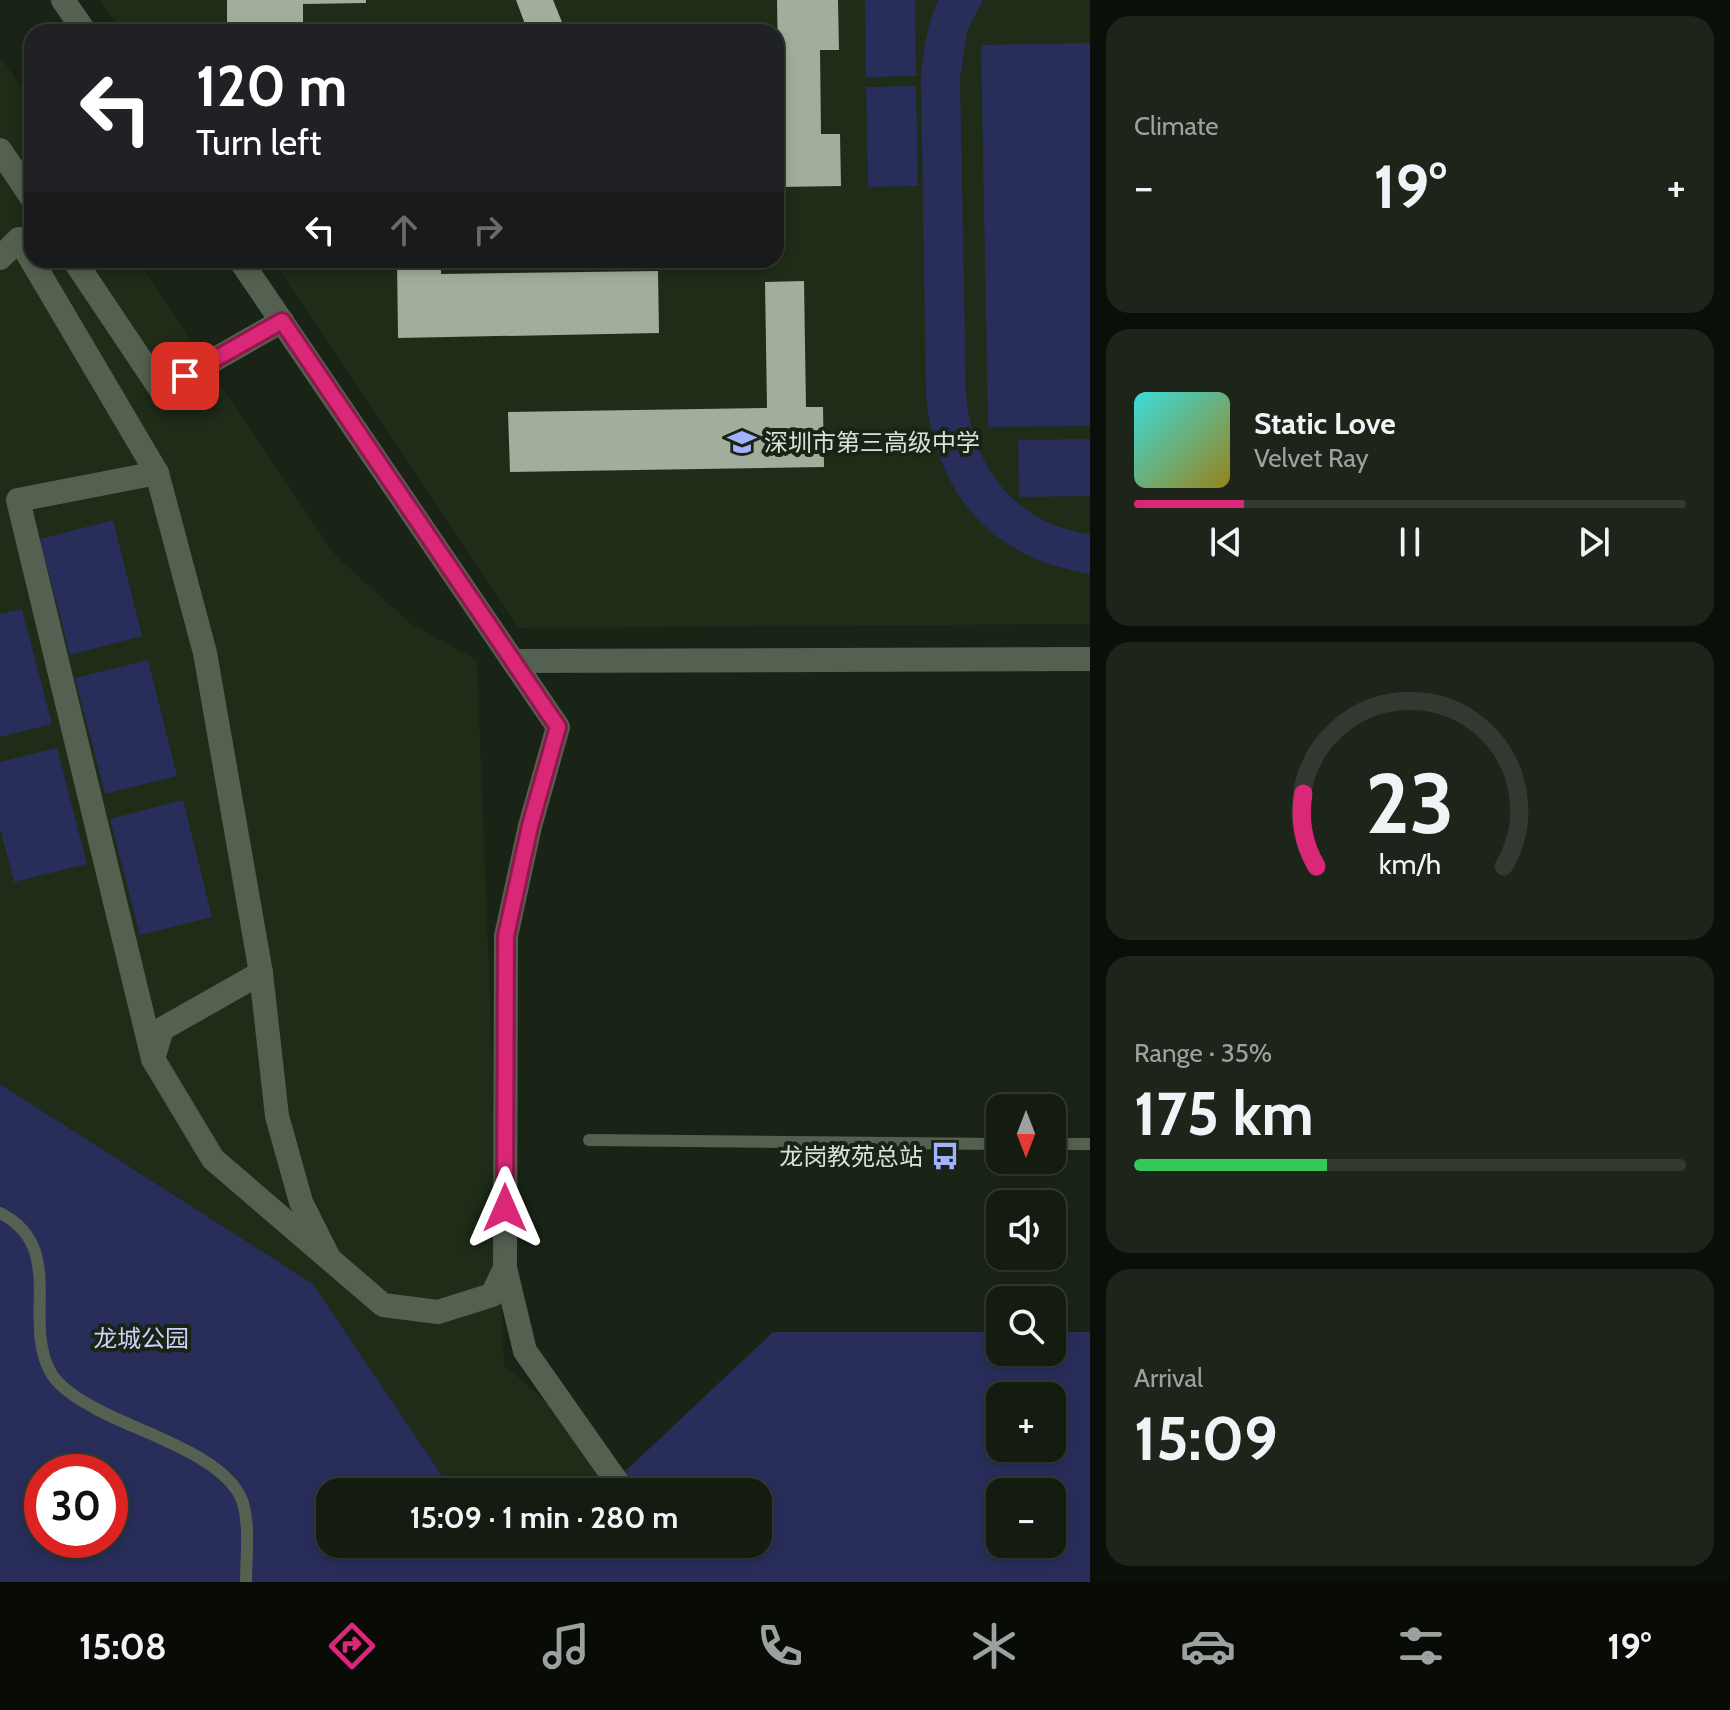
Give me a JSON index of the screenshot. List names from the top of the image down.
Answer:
{
  "parks": ["龙城公园"],
  "places": {
    "school or university": ["深圳市第三高级中学"],
    "bus stop": ["龙岗教苑总站"]
  },
  "north": "bottom",
  "page": {
    "tile": [
      "Climate",
      ["Range · 35%", "175 km"],
      ["Arrival", "15:09"]
    ],
    "turn": ["120 m", "Turn left"],
    "heat": ["−", "19°", "+"],
    "song": ["Static Love", "Velvet Ray"],
    "map_buttons": ["+", "−"],
    "limit": "30",
    "trip": "15:09 · 1 min · 280 m",
    "tabs": ["15:08", "19°"],
    "gauge": ["23", "km/h"]
  }
}
